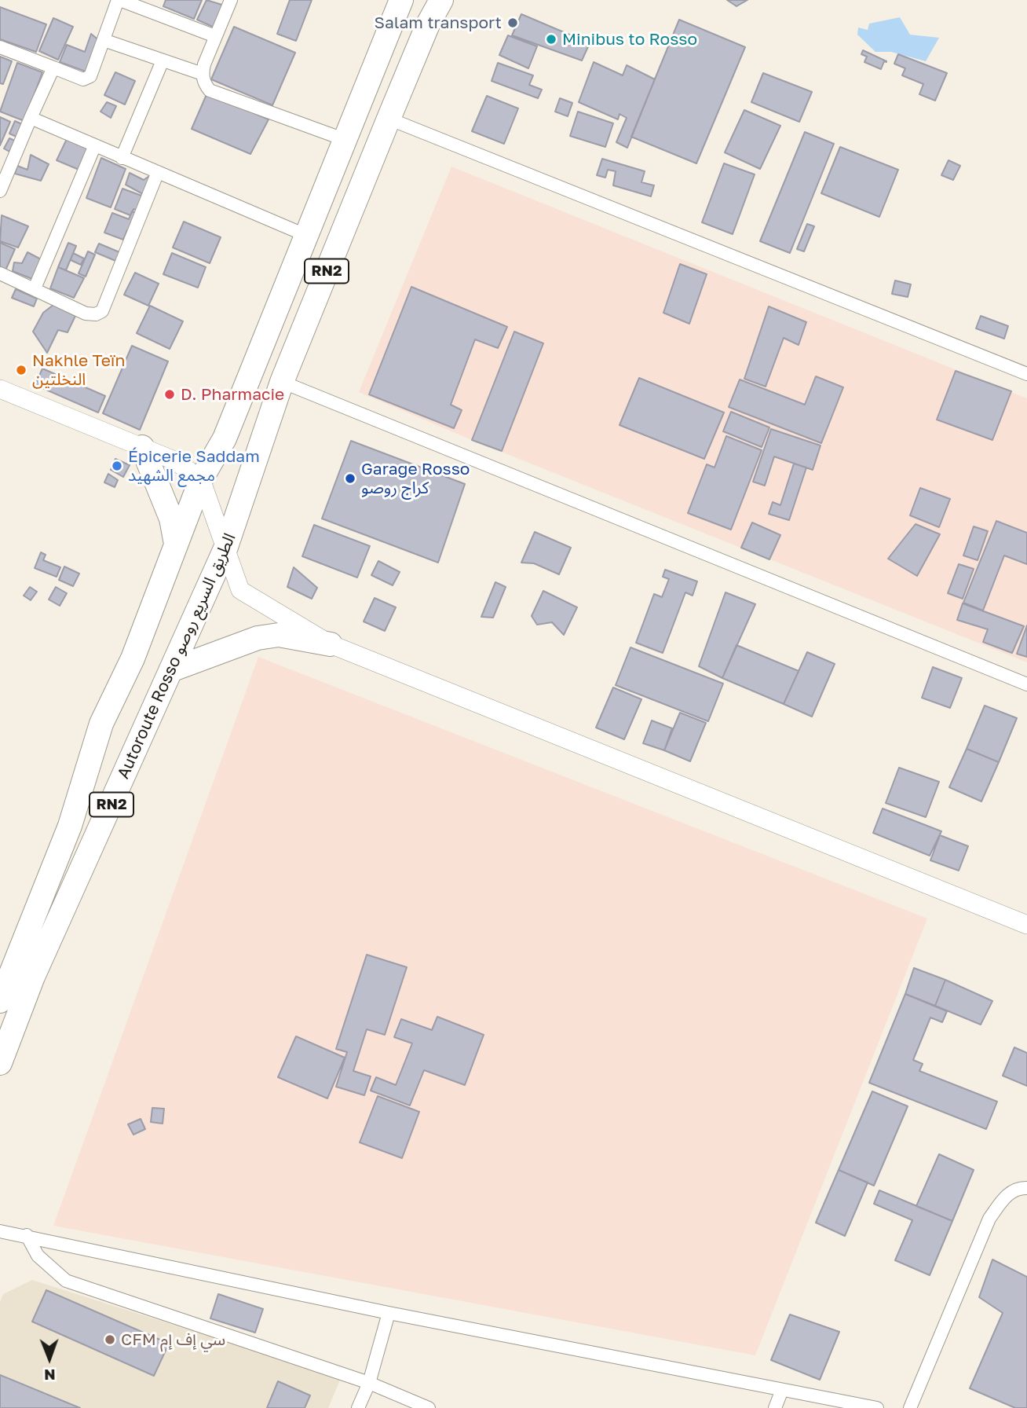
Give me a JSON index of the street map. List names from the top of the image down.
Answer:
{
  "streets": {
    "highway": ["RN2", "Autoroute Rosso الطريق السريع روصو"]
  },
  "places": [
    "Salam transport",
    "Minibus to Rosso",
    "Nakhle Teïn النخلتين",
    "D. Pharmacie",
    "Épicerie Saddam مجمع الشهيد",
    "Garage Rosso كراج روصو",
    "CFM سي إف إم"
  ],
  "north": "bottom"
}
